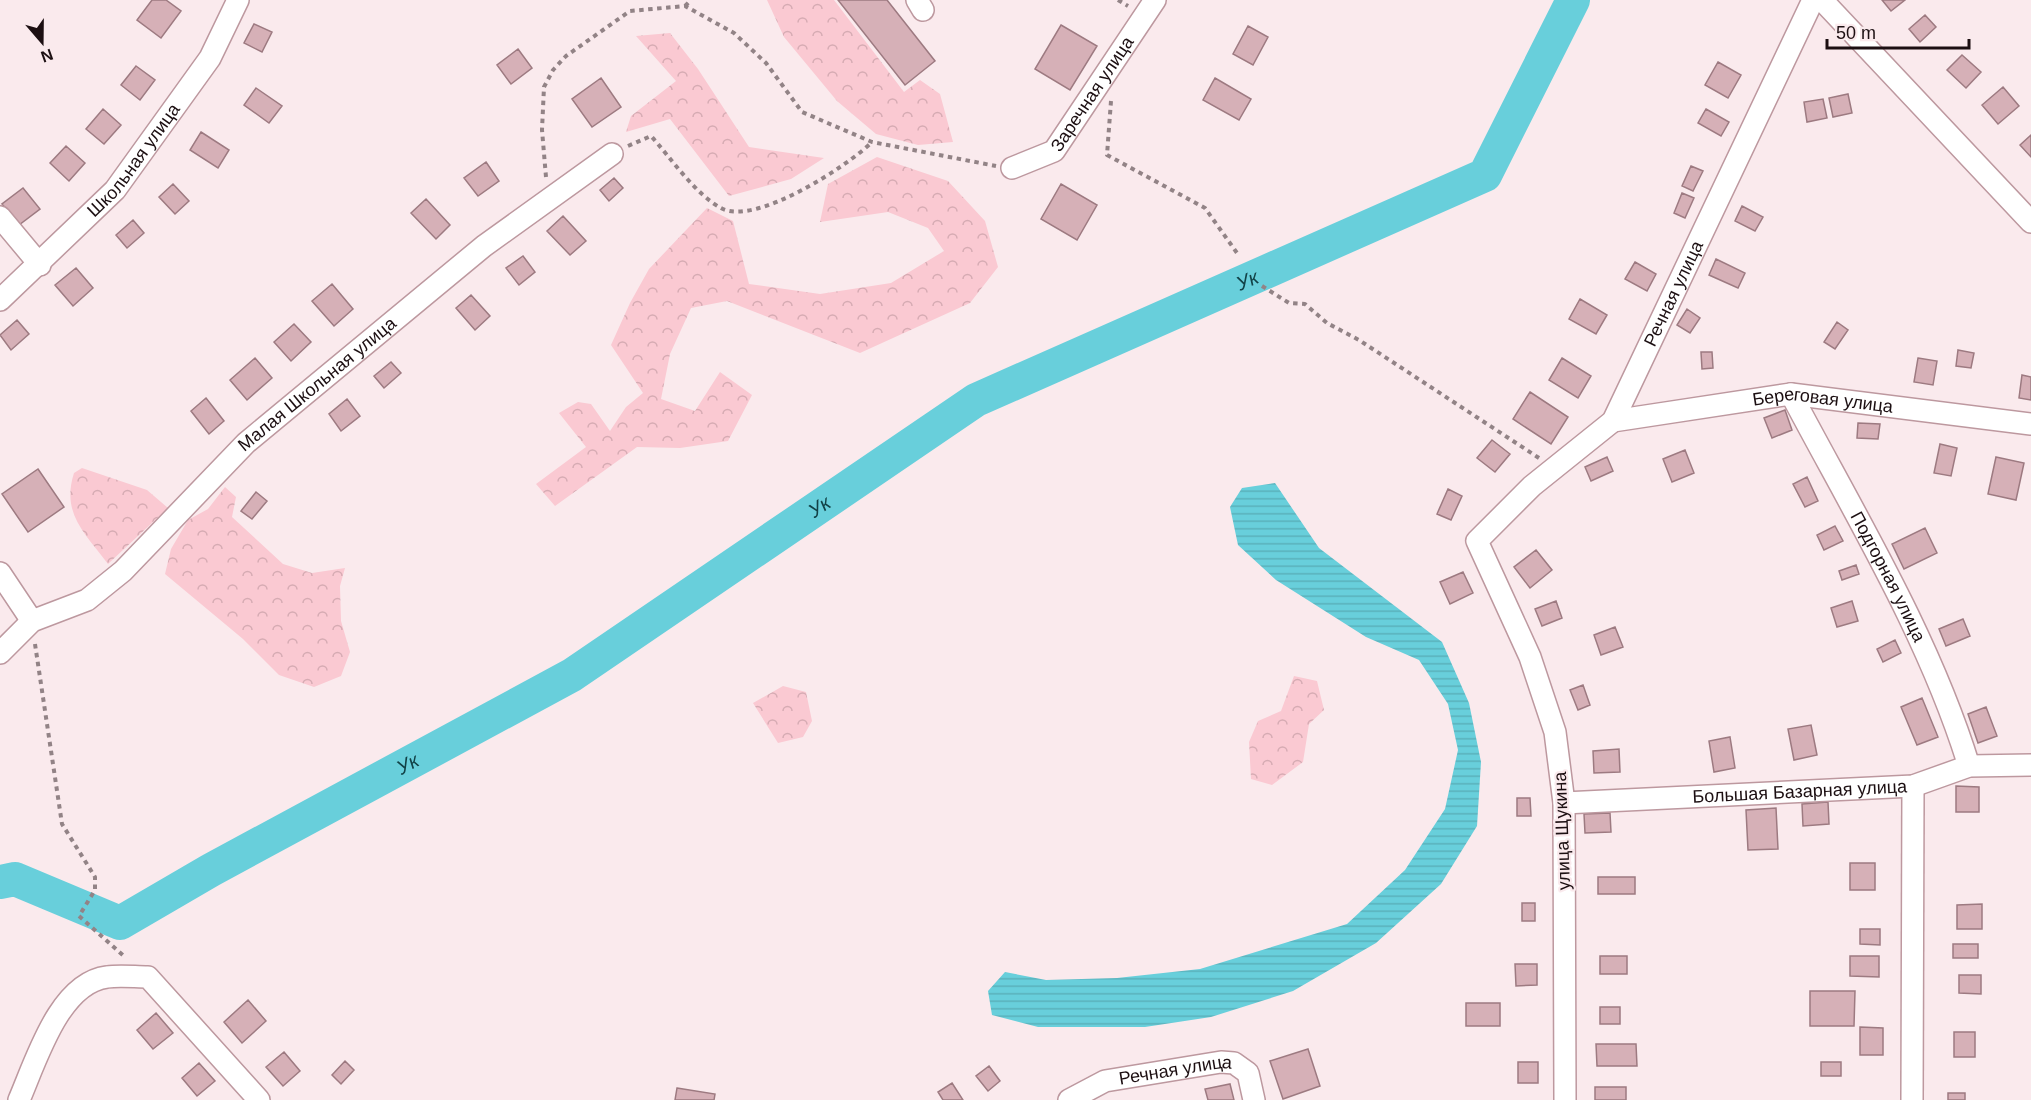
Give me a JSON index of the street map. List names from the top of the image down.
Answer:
{
  "streets": {
    "street": [
      "Заречная улица",
      "Школьная улица",
      "Речная улица",
      "Малая Школьная улица",
      "Береговая улица",
      "Подгорная улица",
      "Большая Базарная улица",
      "улица Щукина"
    ]
  },
  "crossings": [
    ["Речная улица", "Береговая улица"],
    ["Речная улица", "улица Щукина"],
    ["Береговая улица", "Подгорная улица"],
    ["Подгорная улица", "Большая Базарная улица"],
    ["Большая Базарная улица", "улица Щукина"]
  ],
  "water": ["Ук"],
  "scale_bar": "50 m",
  "north": "bottom"
}
